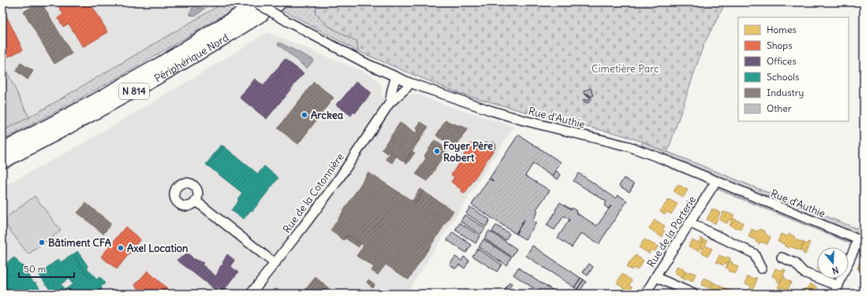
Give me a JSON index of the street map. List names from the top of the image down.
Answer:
{
  "streets": {
    "highway": ["Périphérique Nord", "N 814"],
    "street": ["Rue d'Authie", "Rue de la Cotonnière", "Rue de la Porterie"]
  },
  "crossings": [
    ["Périphérique Nord", "Rue d'Authie"],
    ["Rue d'Authie", "Rue de la Cotonnière"],
    ["Rue d'Authie", "Rue de la Porterie"]
  ],
  "parks": ["Cimetière Parc"],
  "places": [
    "Arckea",
    "Foyer Père Robert",
    "Bâtiment CFA",
    "Axel Location"
  ],
  "legend": [
    "Homes",
    "Shops",
    "Offices",
    "Schools",
    "Industry",
    "Other"
  ],
  "scale_bar": "50 m",
  "north": "bottom"
}
